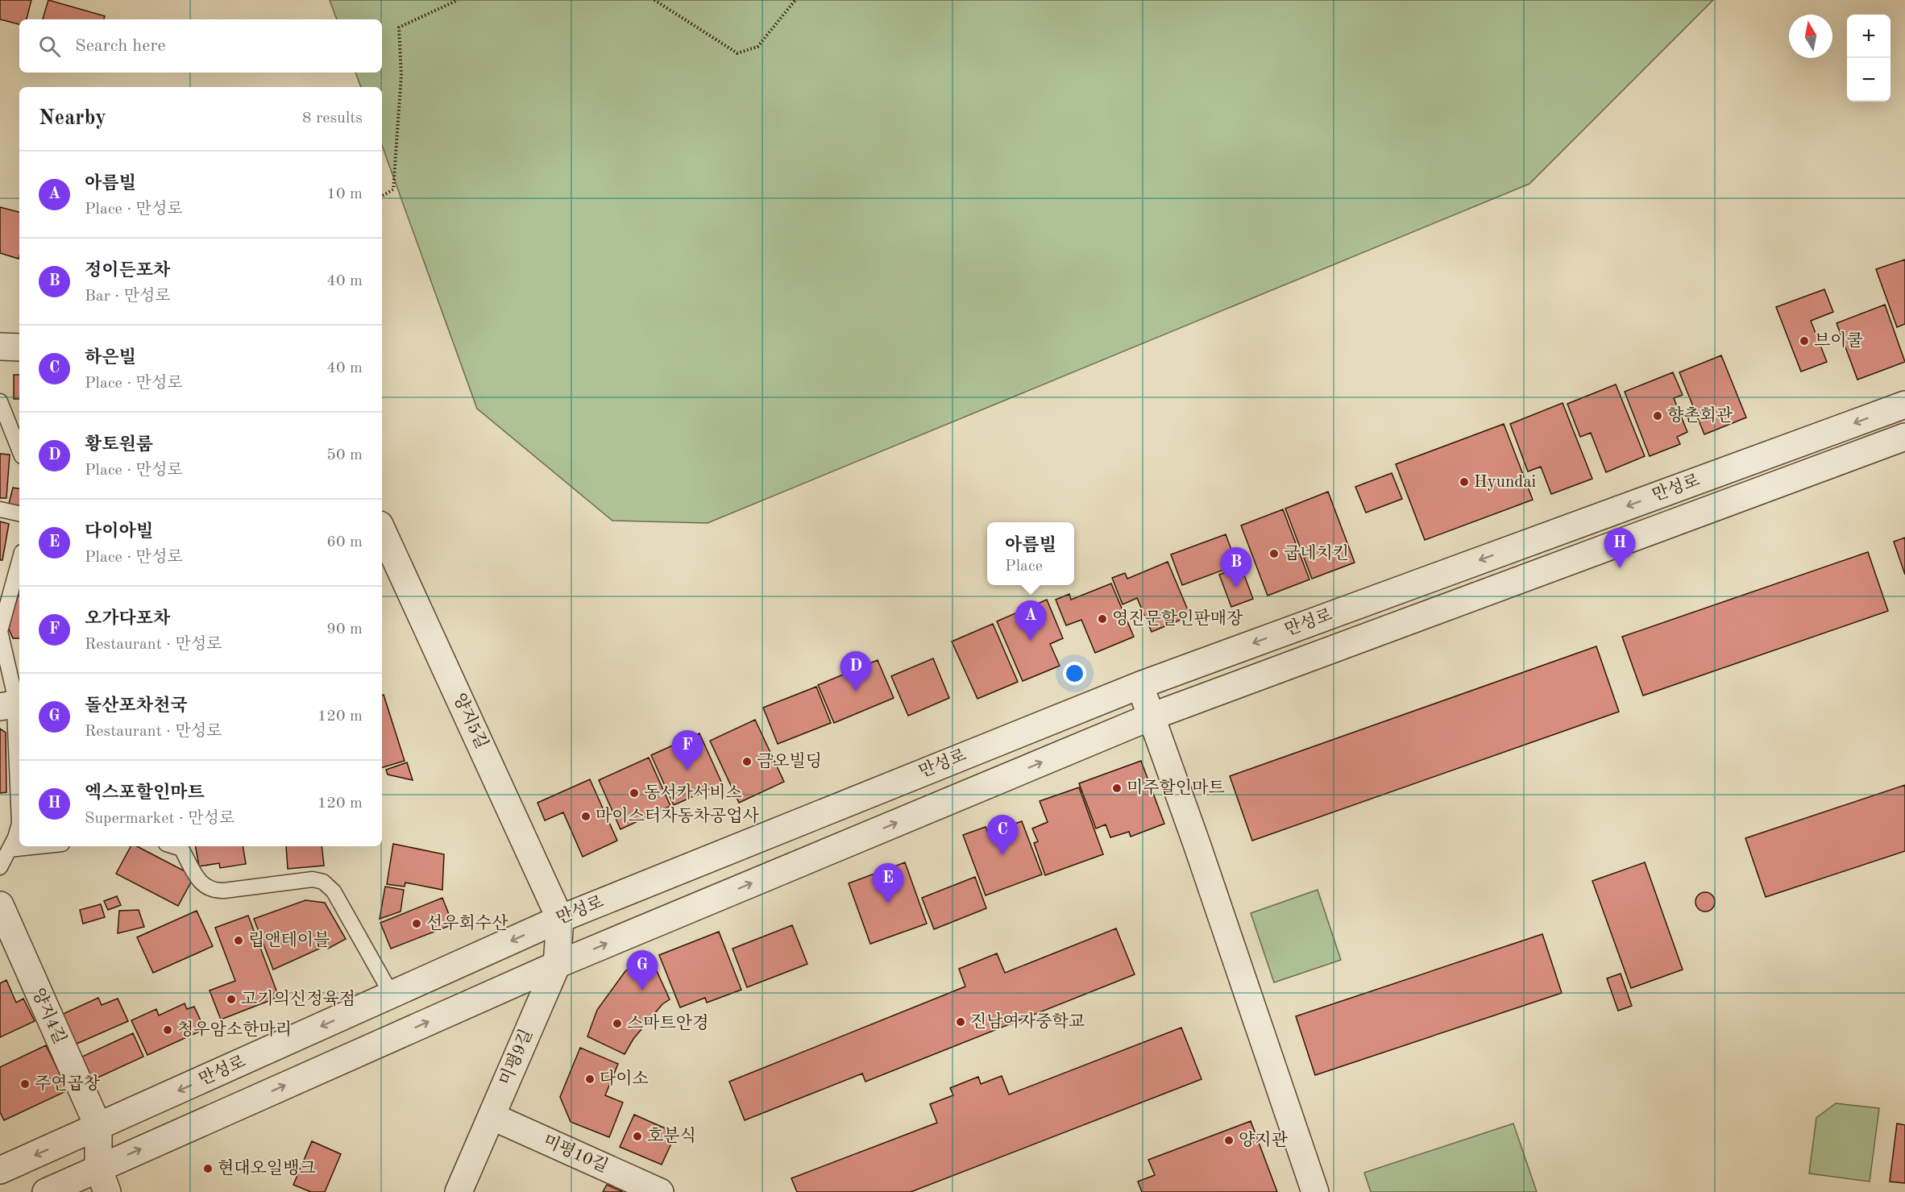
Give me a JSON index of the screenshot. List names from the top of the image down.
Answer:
{
  "streets": {
    "street": [
      "만성로",
      "양지5길",
      "양지4길",
      "미평9길",
      "미평10길"
    ]
  },
  "crossings": [
    ["만성로", "양지5길"],
    ["만성로", "양지4길"],
    ["만성로", "미평9길"],
    ["양지5길", "미평9길"],
    ["미평9길", "미평10길"]
  ],
  "places": [
    "브이쿨",
    "향촌회관",
    "Hyundai",
    "굽네치킨",
    "영진문할인판매장",
    "금오빌딩",
    "미주할인마트",
    "동서카서비스",
    "마이스터자동차공업사",
    "선우회수산",
    "립앤테이블",
    "고기의신정육점",
    "진남여자중학교",
    "스마트안경",
    "청우암소한마리",
    "다이소",
    "주연곱창",
    "호분식",
    "양지관",
    "현대오일뱅크"
  ],
  "north": "top",
  "page": {
    "map_buttons": ["+", "−"],
    "search": "Search here",
    "heading": ["Nearby", "8 results"],
    "list": [
      {
        "mark": "A",
        "name": "아름빌",
        "note": "Place · 만성로",
        "value": "10 m"
      },
      {
        "mark": "B",
        "name": "정이든포차",
        "note": "Bar · 만성로",
        "value": "40 m"
      },
      {
        "mark": "C",
        "name": "하은빌",
        "note": "Place · 만성로",
        "value": "40 m"
      },
      {
        "mark": "D",
        "name": "황토원룸",
        "note": "Place · 만성로",
        "value": "50 m"
      },
      {
        "mark": "E",
        "name": "다이아빌",
        "note": "Place · 만성로",
        "value": "60 m"
      },
      {
        "mark": "F",
        "name": "오가다포차",
        "note": "Restaurant · 만성로",
        "value": "90 m"
      },
      {
        "mark": "G",
        "name": "돌산포차천국",
        "note": "Restaurant · 만성로",
        "value": "120 m"
      },
      {
        "mark": "H",
        "name": "엑스포할인마트",
        "note": "Supermarket · 만성로",
        "value": "120 m"
      }
    ],
    "popup": ["아름빌", "Place"],
    "pins": [
      "H",
      "B",
      "A",
      "D",
      "F",
      "C",
      "E",
      "G"
    ]
  }
}
